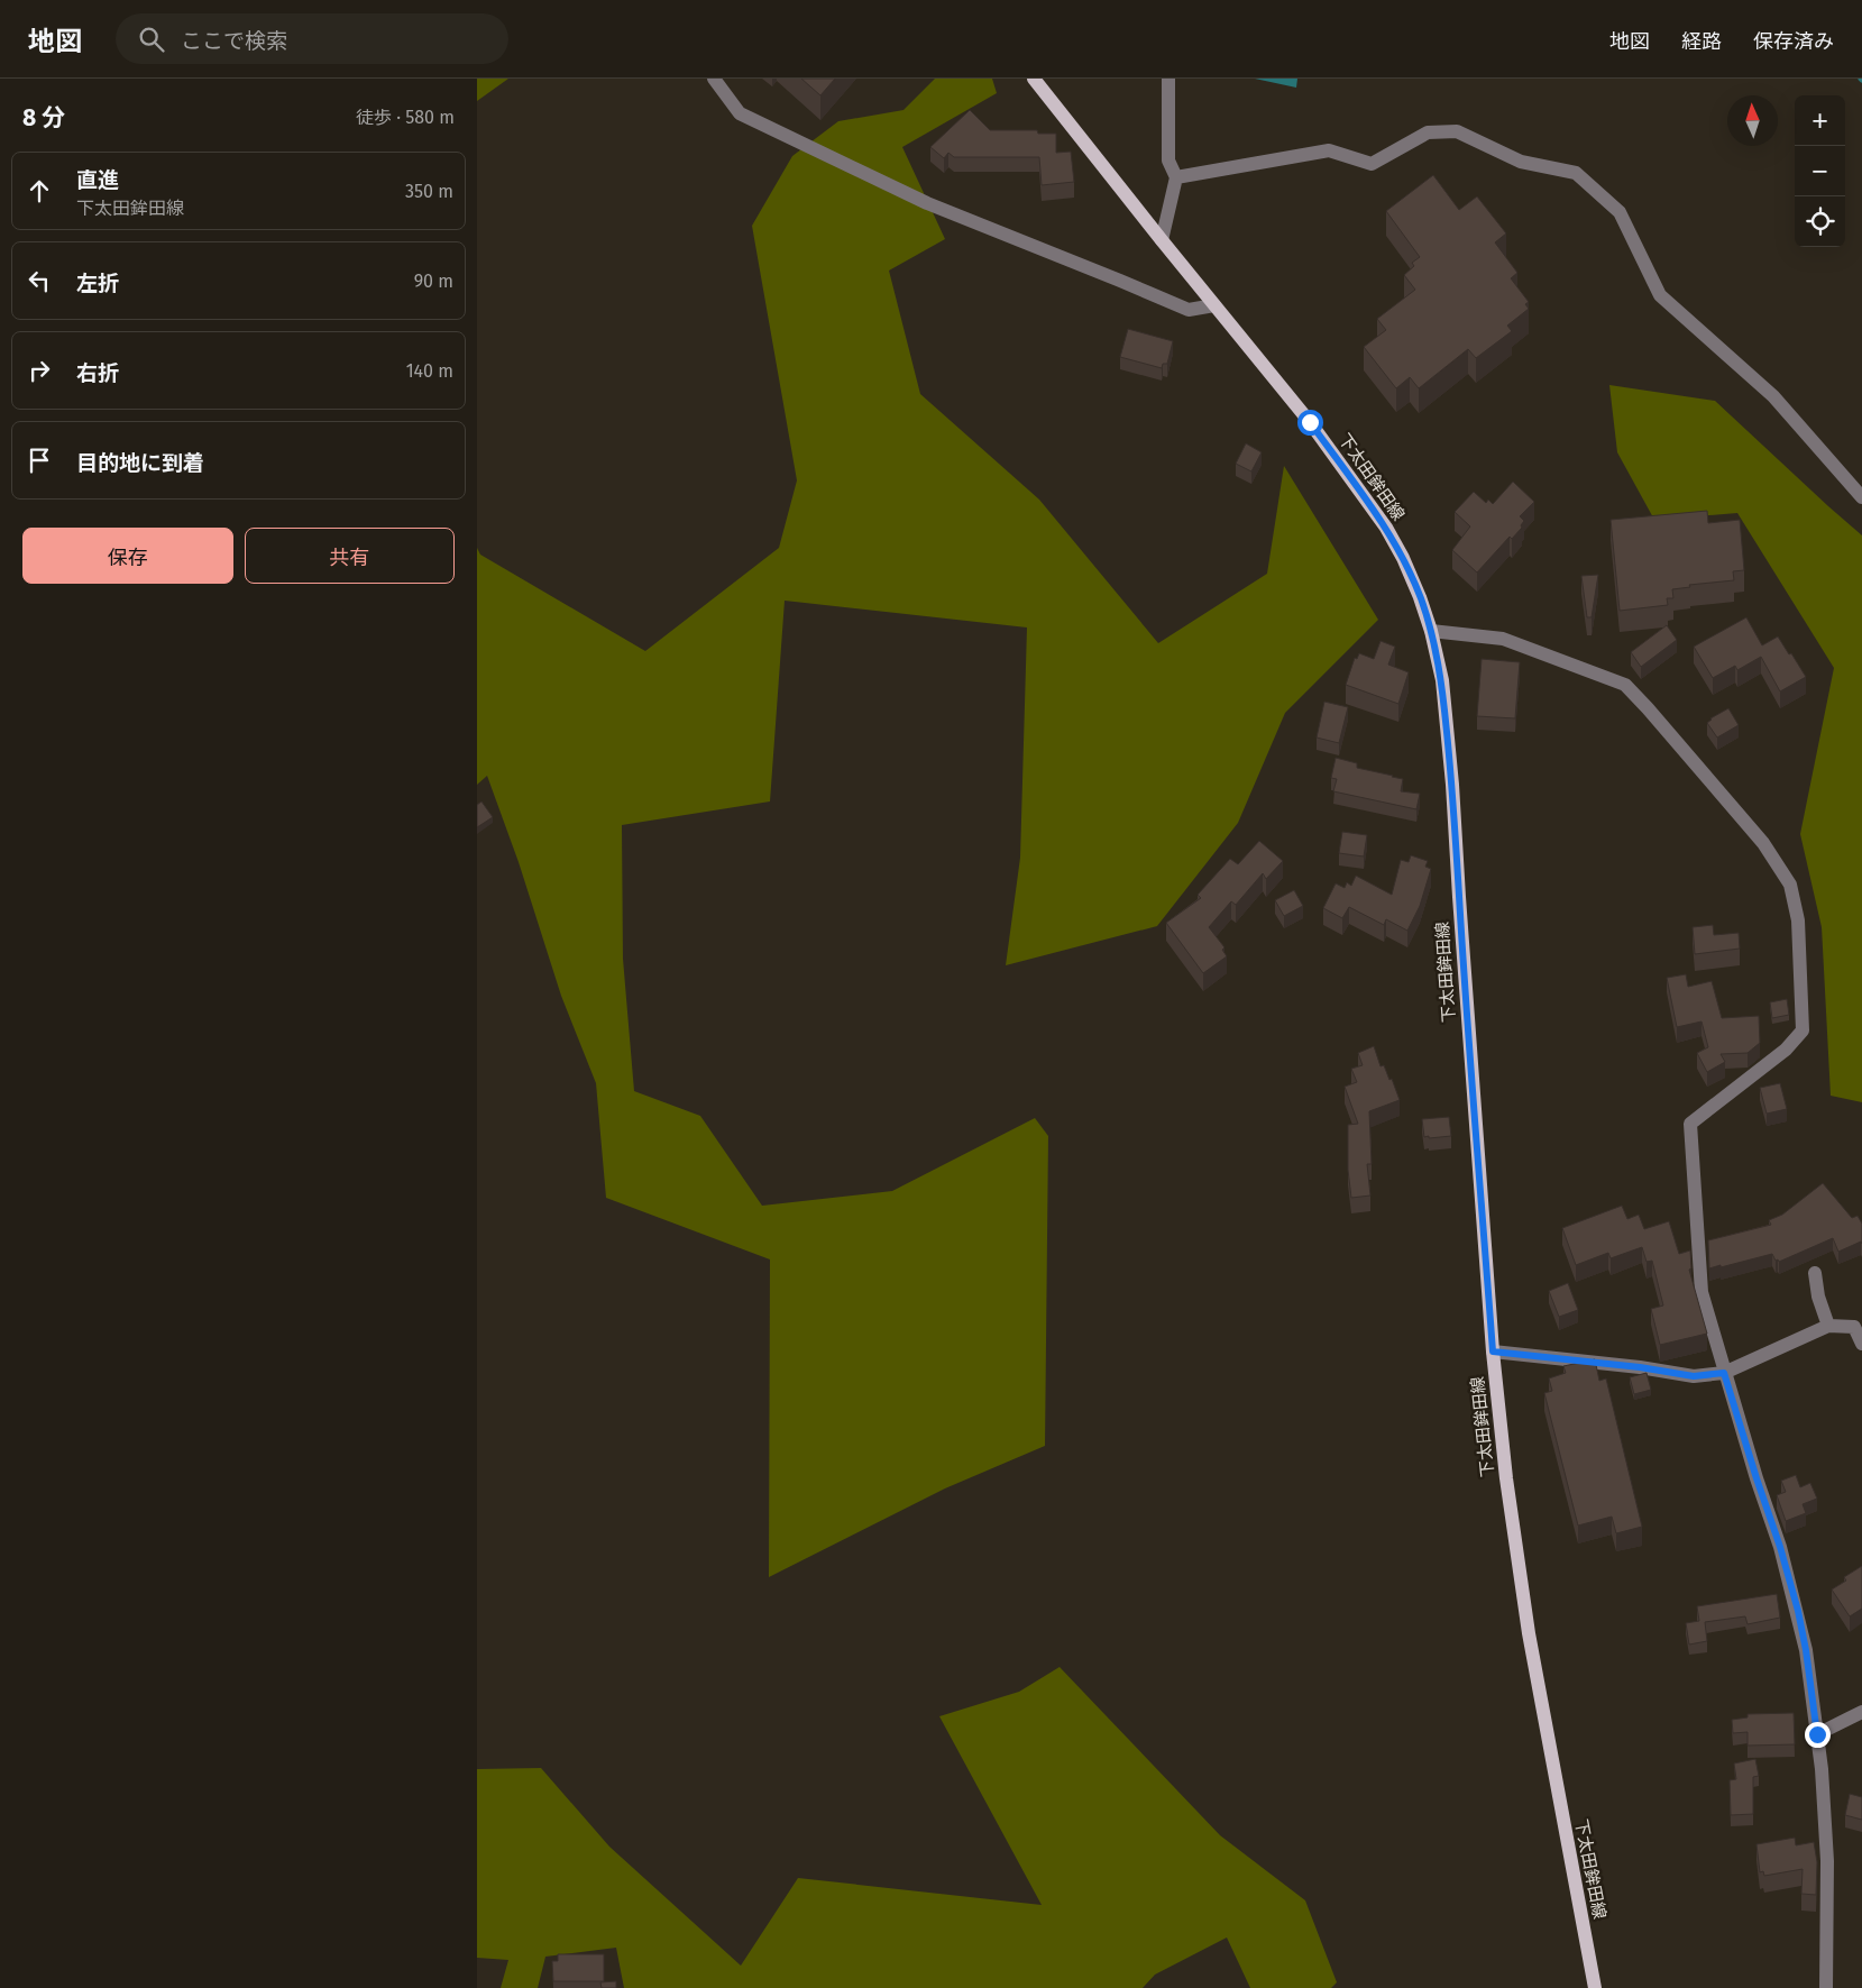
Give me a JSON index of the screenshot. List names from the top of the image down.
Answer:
{
  "streets": {
    "main road": ["下太田鉾田線"]
  },
  "north": "top",
  "page": {
    "header": "地図",
    "search": "ここで検索",
    "nav": ["地図", "経路", "保存済み"],
    "heading": ["8 分", "徒歩 · 580 m"],
    "map_buttons": ["+", "−"],
    "list": [
      ["直進", "下太田鉾田線", "350 m"],
      ["左折", "90 m"],
      ["右折", "140 m"],
      "目的地に到着"
    ],
    "buttons": ["保存", "共有"]
  }
}
